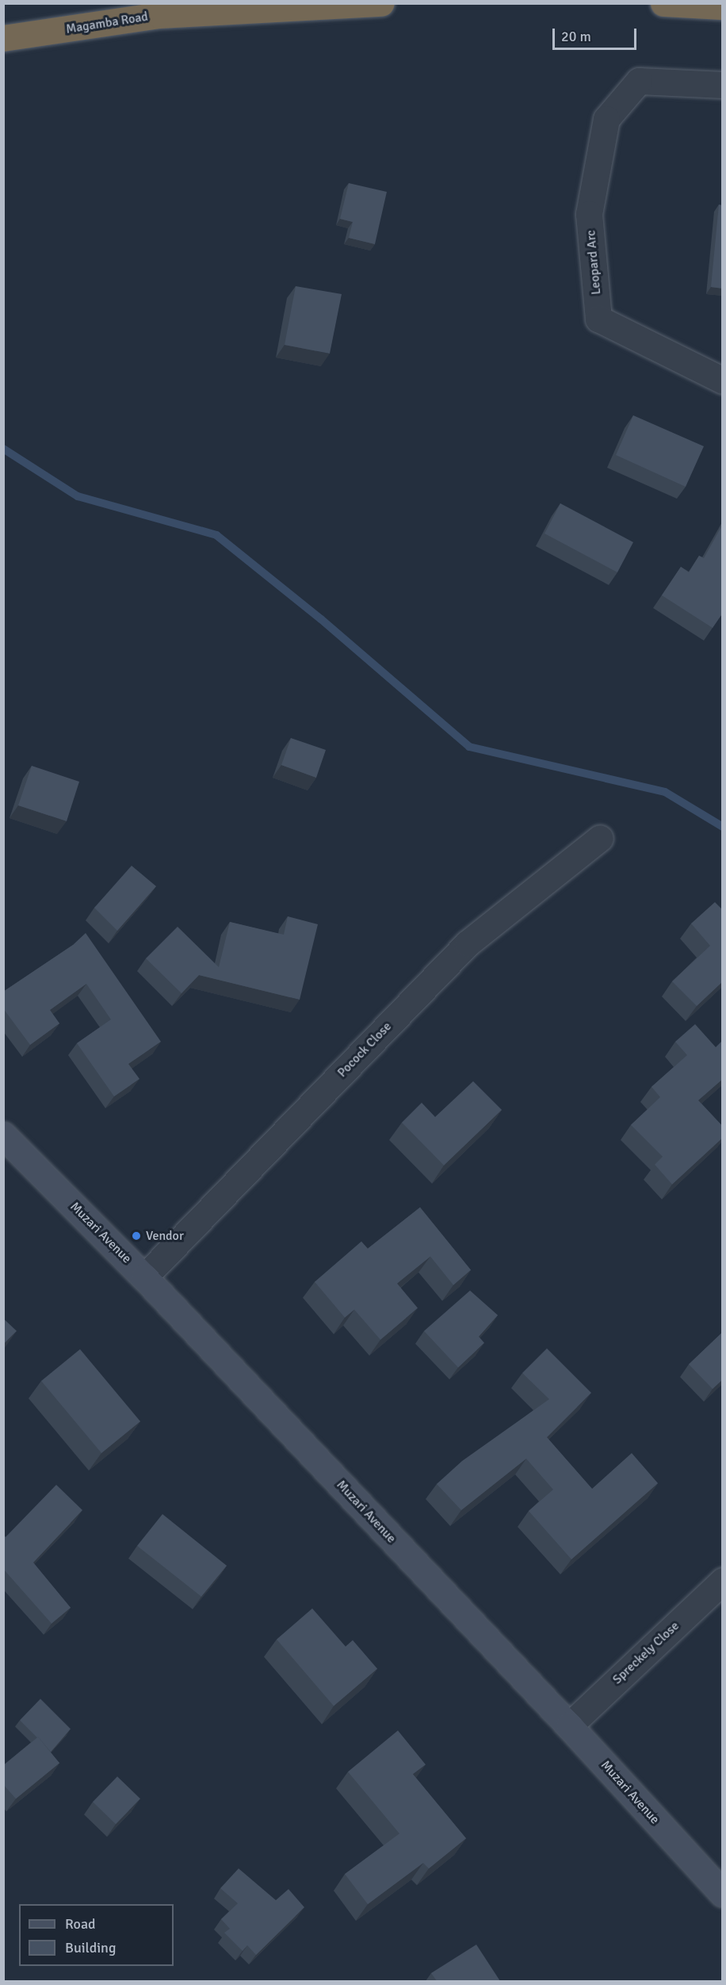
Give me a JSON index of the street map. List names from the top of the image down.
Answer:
{
  "streets": {
    "highway": ["Magamba Road"],
    "street": [
      "Leopard Arc",
      "Pocock Close",
      "Muzari Avenue",
      "Spreckely Close"
    ]
  },
  "crossings": [
    ["Pocock Close", "Muzari Avenue"],
    ["Muzari Avenue", "Spreckely Close"]
  ],
  "places": ["Vendor"],
  "legend": ["Road", "Building"],
  "scale_bar": "20 m"
}
